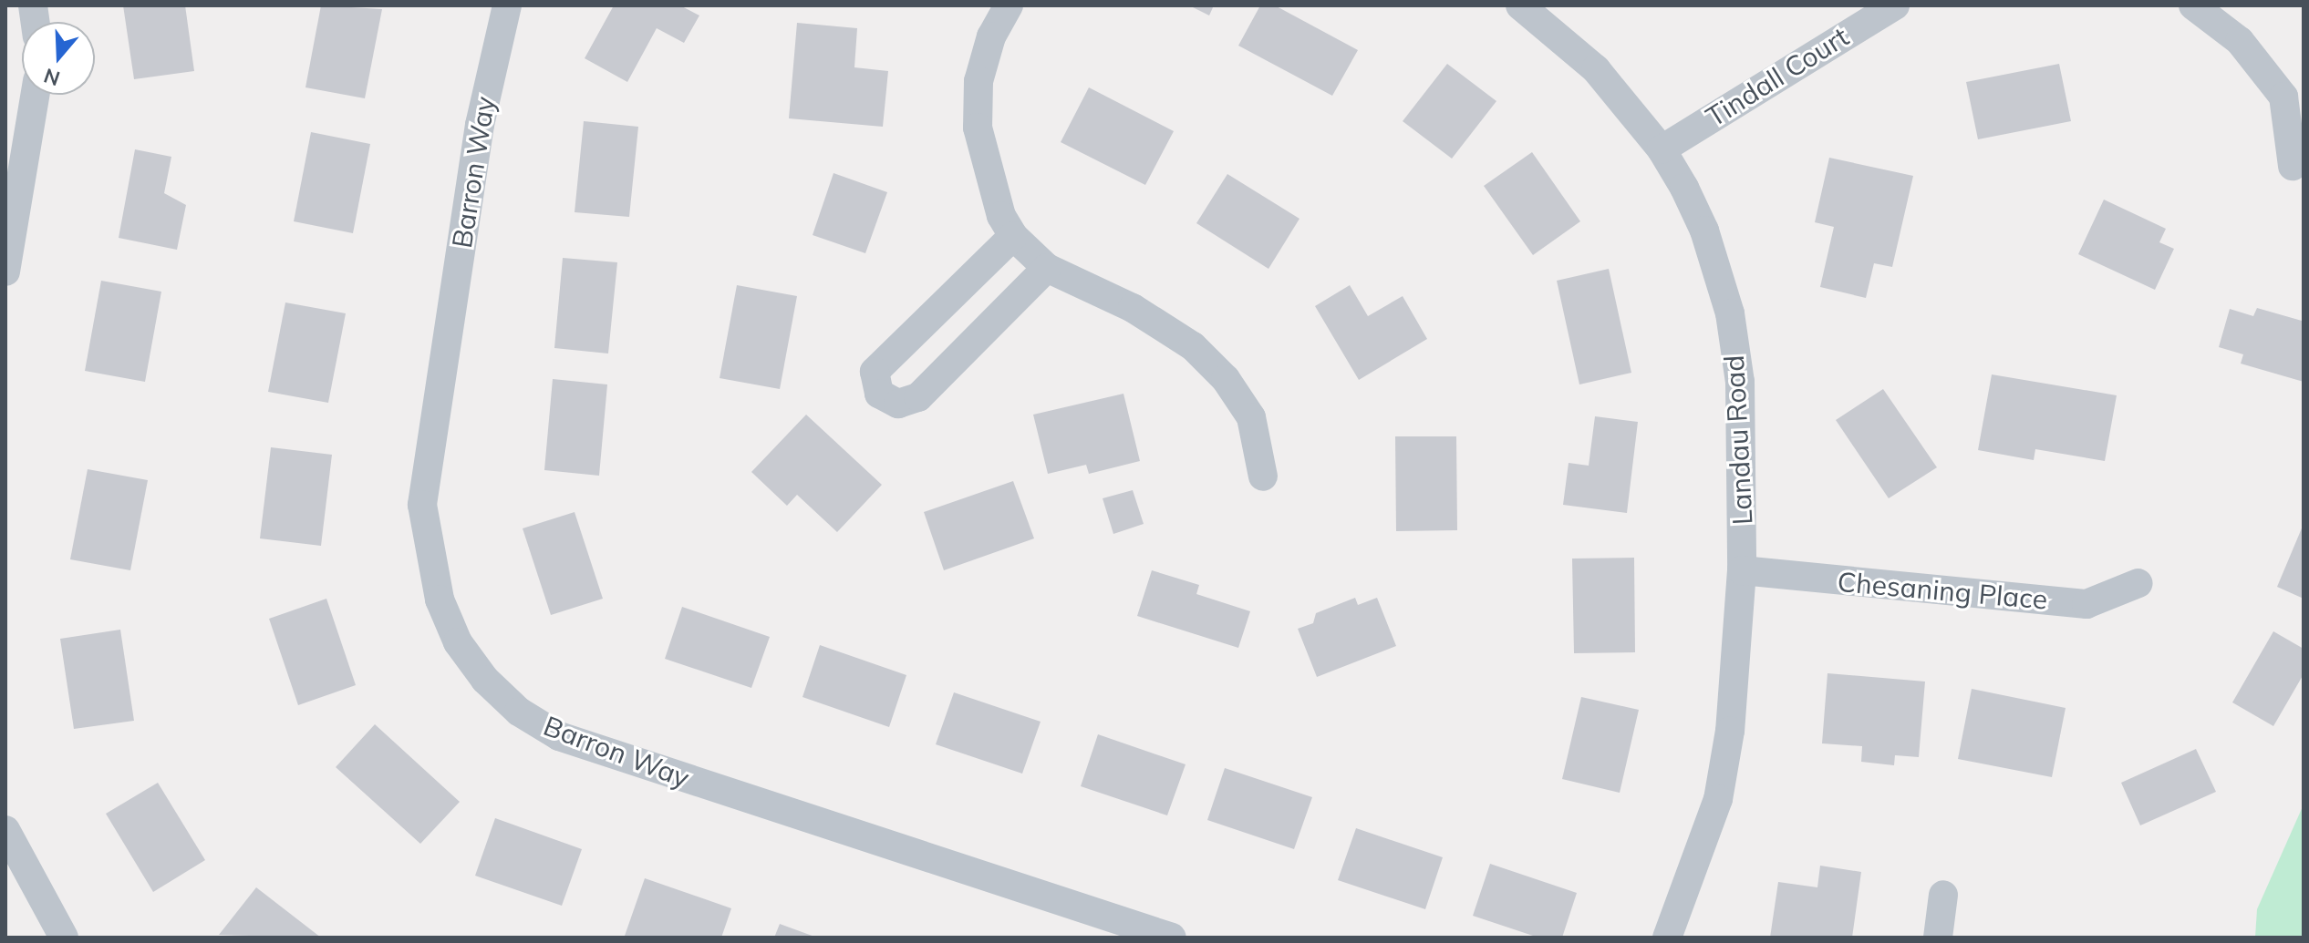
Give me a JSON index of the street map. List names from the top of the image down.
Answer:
{
  "streets": {
    "street": [
      "Tindall Court",
      "Barron Way",
      "Landau Road",
      "Chesaning Place"
    ]
  },
  "crossings": [
    ["Tindall Court", "Landau Road"],
    ["Landau Road", "Chesaning Place"]
  ],
  "north": "bottom"
}
